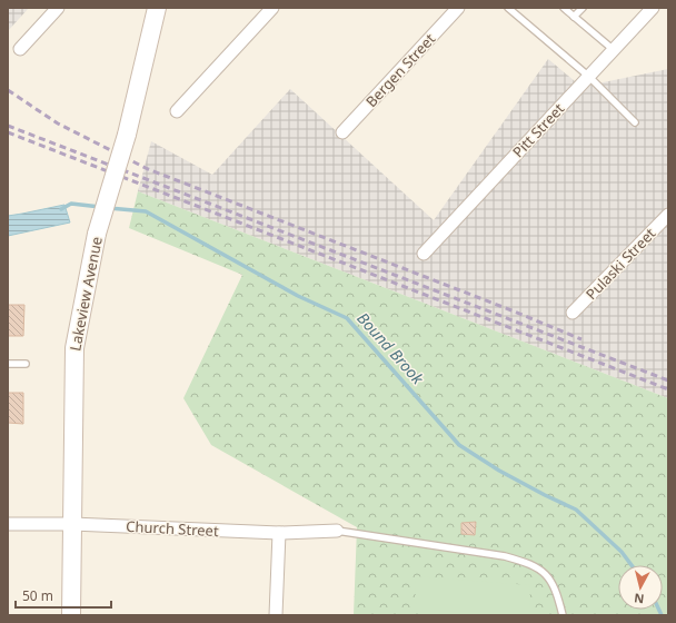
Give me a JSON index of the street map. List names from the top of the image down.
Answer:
{
  "streets": {
    "main road": ["Lakeview Avenue"],
    "street": [
      "Bergen Street",
      "Pitt Street",
      "Pulaski Street",
      "Church Street"
    ]
  },
  "crossings": [
    ["Lakeview Avenue", "Church Street"]
  ],
  "water": ["Bound Brook"],
  "scale_bar": "50 m",
  "north": "bottom"
}
